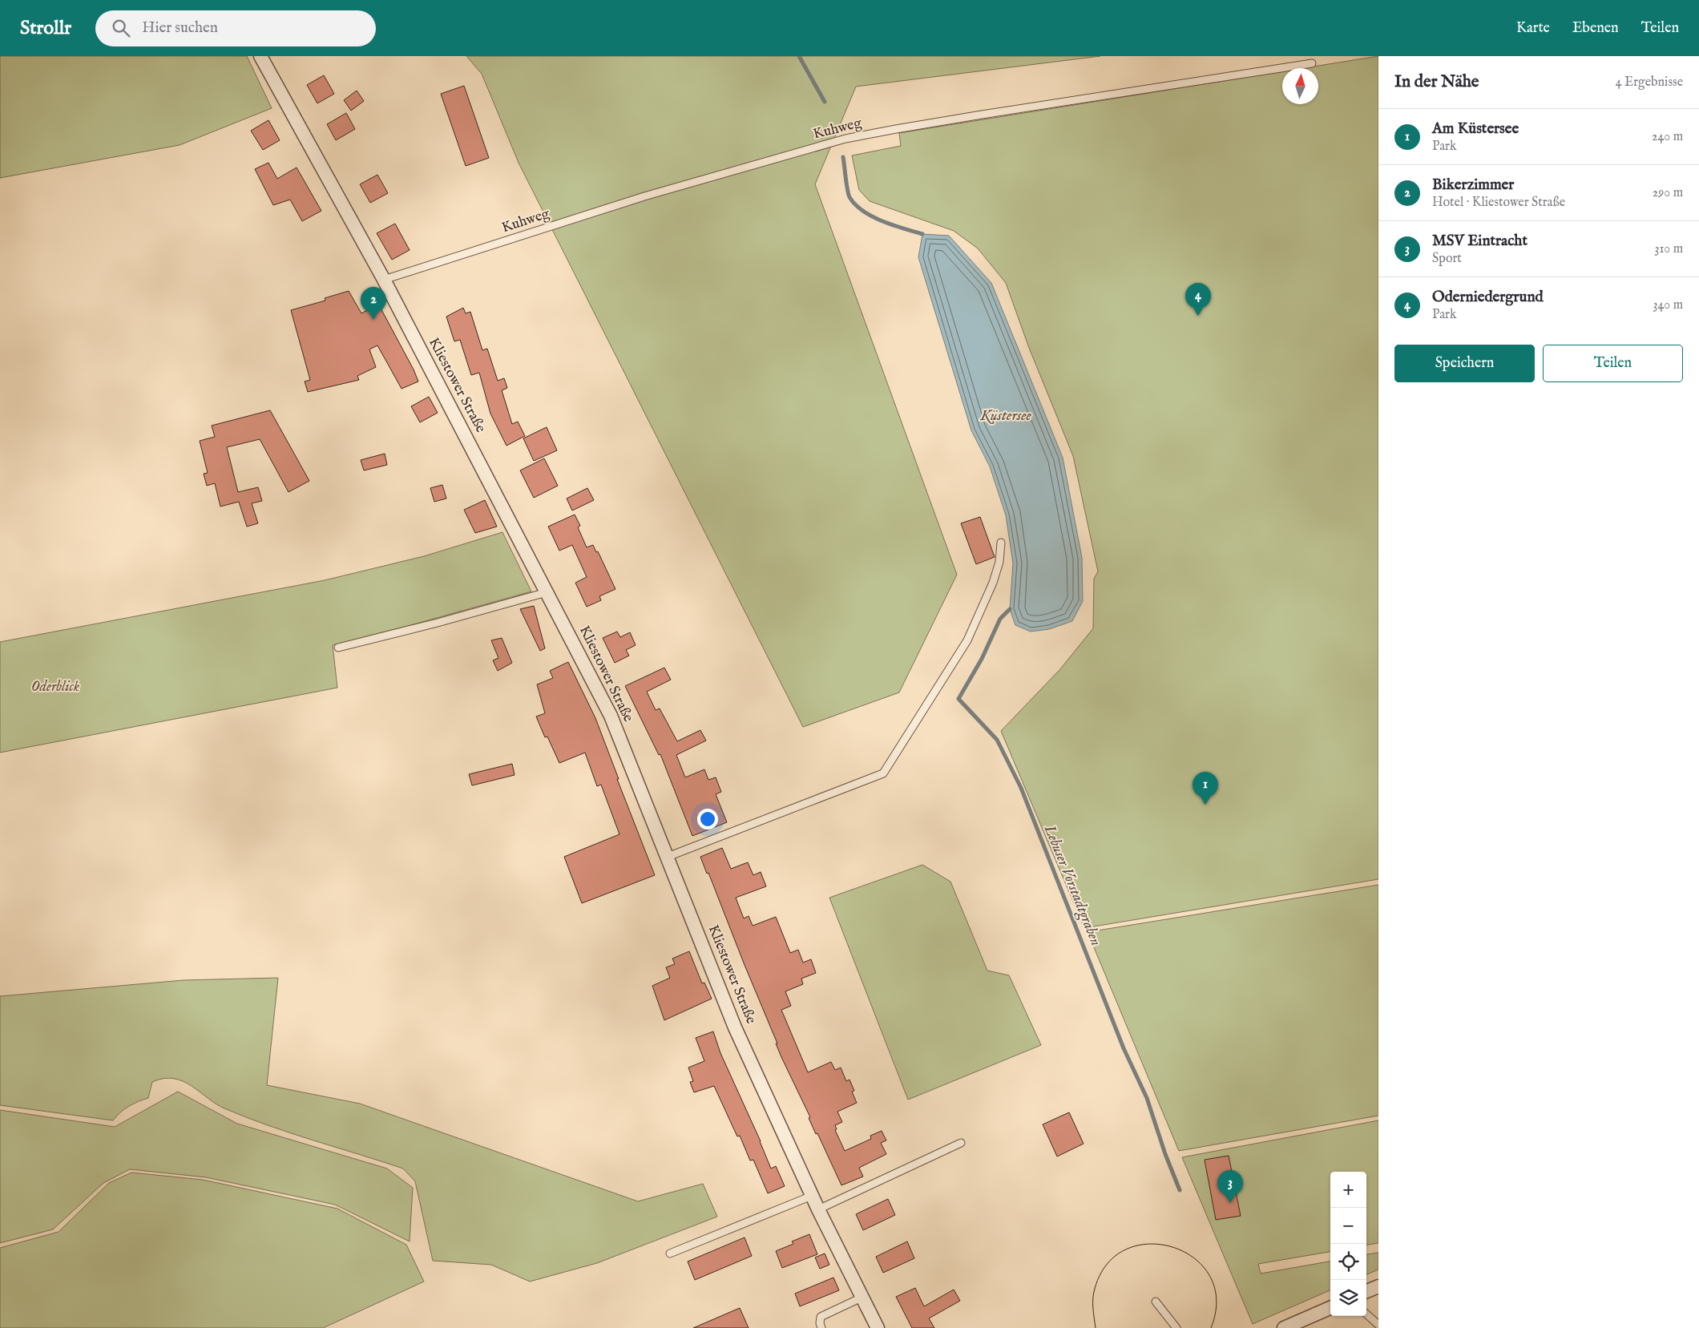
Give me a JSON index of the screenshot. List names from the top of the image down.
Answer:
{
  "streets": {
    "street": ["Kliestower Straße"],
    "lane": ["Kuhweg"]
  },
  "crossings": [
    ["Kuhweg", "Kliestower Straße"]
  ],
  "water": ["Küstersee", "Lebuser Vorstadtgraben"],
  "parks": ["Oderblick"],
  "north": "top",
  "page": {
    "header": "Strollr",
    "search": "Hier suchen",
    "nav": ["Karte", "Ebenen", "Teilen"],
    "heading": ["In der Nähe", "4 Ergebnisse"],
    "list": [
      {
        "mark": "1",
        "name": "Am Küstersee",
        "note": "Park",
        "value": "240 m"
      },
      {
        "mark": "2",
        "name": "Bikerzimmer",
        "note": "Hotel · Kliestower Straße",
        "value": "290 m"
      },
      {
        "mark": "3",
        "name": "MSV Eintracht",
        "note": "Sport",
        "value": "310 m"
      },
      {
        "mark": "4",
        "name": "Oderniedergrund",
        "note": "Park",
        "value": "340 m"
      }
    ],
    "pins": [
      "4",
      "2",
      "1",
      "3"
    ],
    "buttons": ["Speichern", "Teilen"],
    "map_buttons": ["+", "−"]
  }
}
